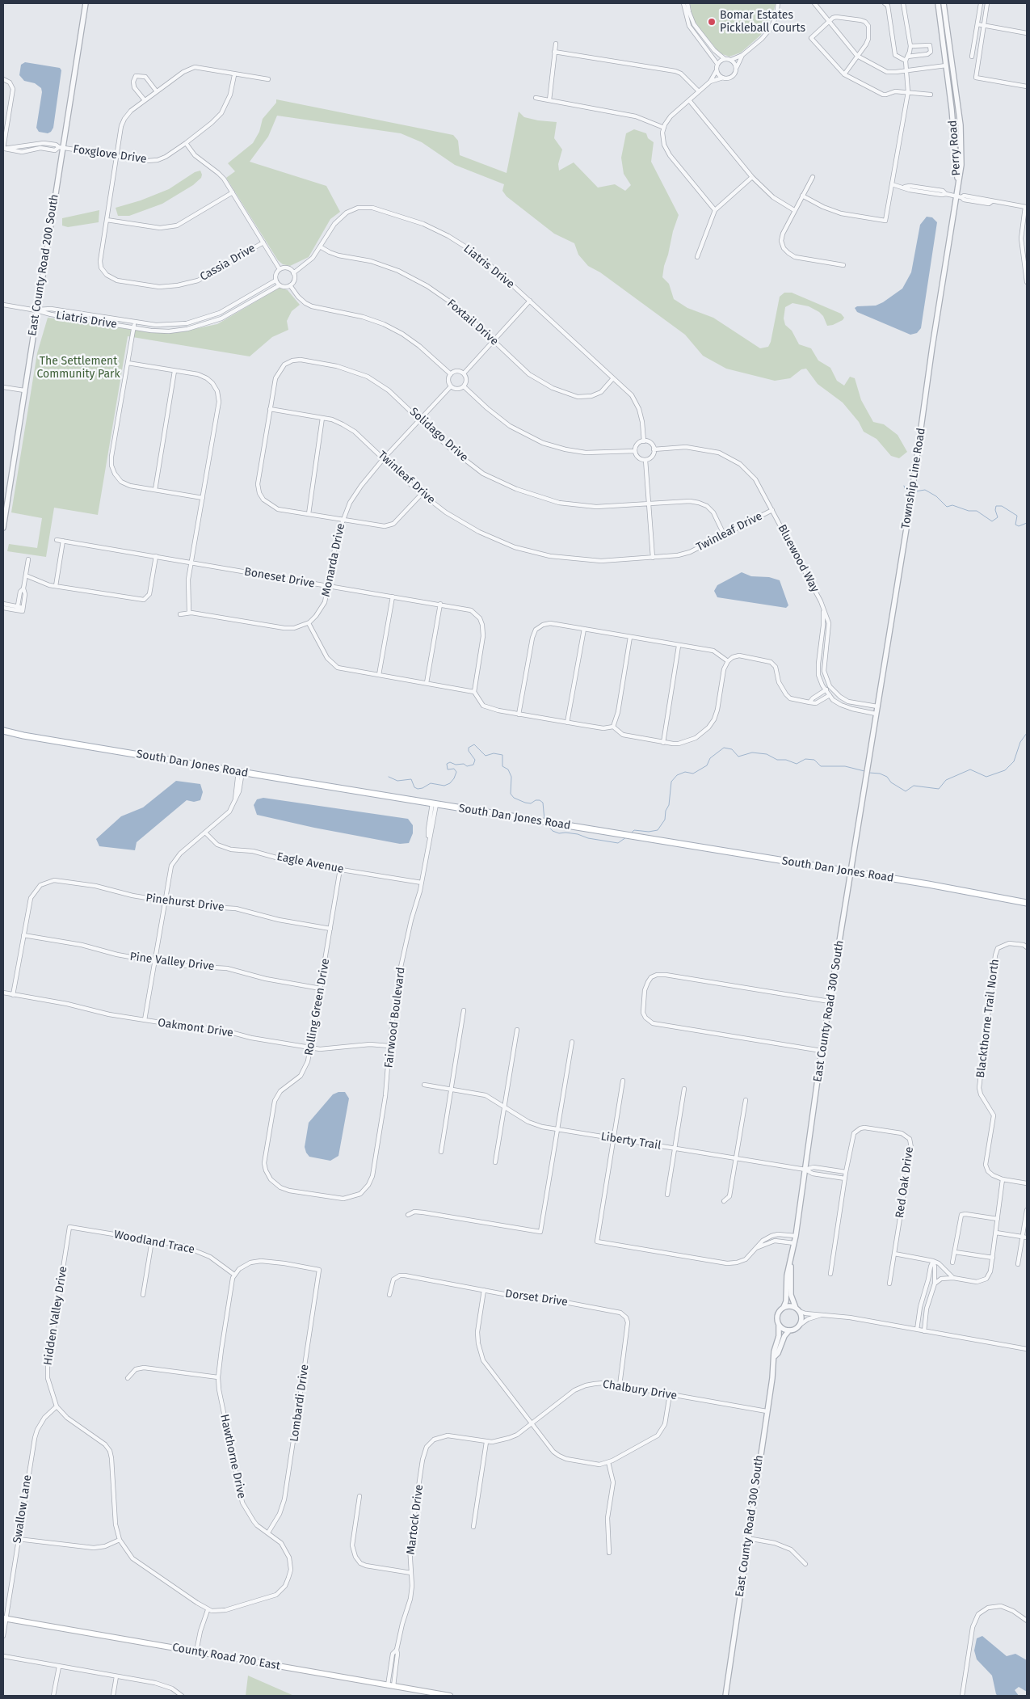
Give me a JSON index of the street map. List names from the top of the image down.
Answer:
{
  "streets": {
    "main road": ["South Dan Jones Road", "County Road 700 East"],
    "street": [
      "Perry Road",
      "Foxglove Drive",
      "Cassia Drive",
      "East County Road 200 South",
      "Liatris Drive",
      "Foxtail Drive",
      "Solidago Drive",
      "Twinleaf Drive",
      "Township Line Road",
      "Bluewood Way",
      "Monarda Drive",
      "Boneset Drive",
      "Eagle Avenue",
      "Pinehurst Drive",
      "Pine Valley Drive",
      "Rolling Green Drive",
      "East County Road 300 South",
      "Fairwood Boulevard",
      "Blackthorne Trail North",
      "Oakmont Drive",
      "Liberty Trail",
      "Red Oak Drive",
      "Woodland Trace",
      "Dorset Drive",
      "Hidden Valley Drive",
      "Chalbury Drive",
      "Lombardi Drive",
      "Hawthorne Drive",
      "Swallow Lane",
      "Martock Drive"
    ]
  },
  "crossings": [
    ["Perry Road", "Township Line Road"],
    ["Foxglove Drive", "Cassia Drive"],
    ["Foxglove Drive", "East County Road 200 South"],
    ["East County Road 200 South", "Liatris Drive"],
    ["Liatris Drive", "Foxtail Drive"],
    ["Liatris Drive", "Bluewood Way"],
    ["Solidago Drive", "Twinleaf Drive"],
    ["Solidago Drive", "Monarda Drive"],
    ["Twinleaf Drive", "Bluewood Way"],
    ["Twinleaf Drive", "Monarda Drive"],
    ["Township Line Road", "Bluewood Way"],
    ["Township Line Road", "East County Road 300 South"],
    ["Monarda Drive", "Boneset Drive"],
    ["South Dan Jones Road", "East County Road 300 South"],
    ["South Dan Jones Road", "Fairwood Boulevard"],
    ["Eagle Avenue", "Rolling Green Drive"],
    ["Eagle Avenue", "Fairwood Boulevard"],
    ["Pinehurst Drive", "Pine Valley Drive"],
    ["Pinehurst Drive", "Rolling Green Drive"],
    ["Pine Valley Drive", "Rolling Green Drive"],
    ["Rolling Green Drive", "Fairwood Boulevard"],
    ["Rolling Green Drive", "Oakmont Drive"],
    ["East County Road 300 South", "Liberty Trail"],
    ["East County Road 300 South", "Chalbury Drive"],
    ["Fairwood Boulevard", "Oakmont Drive"],
    ["Liberty Trail", "Red Oak Drive"],
    ["Woodland Trace", "Hidden Valley Drive"],
    ["Woodland Trace", "Lombardi Drive"],
    ["Woodland Trace", "Hawthorne Drive"],
    ["Dorset Drive", "Chalbury Drive"],
    ["Hidden Valley Drive", "Hawthorne Drive"],
    ["Hidden Valley Drive", "Swallow Lane"],
    ["Chalbury Drive", "Martock Drive"],
    ["Lombardi Drive", "Hawthorne Drive"],
    ["Swallow Lane", "County Road 700 East"],
    ["Martock Drive", "County Road 700 East"]
  ],
  "parks": ["The Settlement Community Park"],
  "places": ["Bomar Estates Pickleball Courts"]
}
